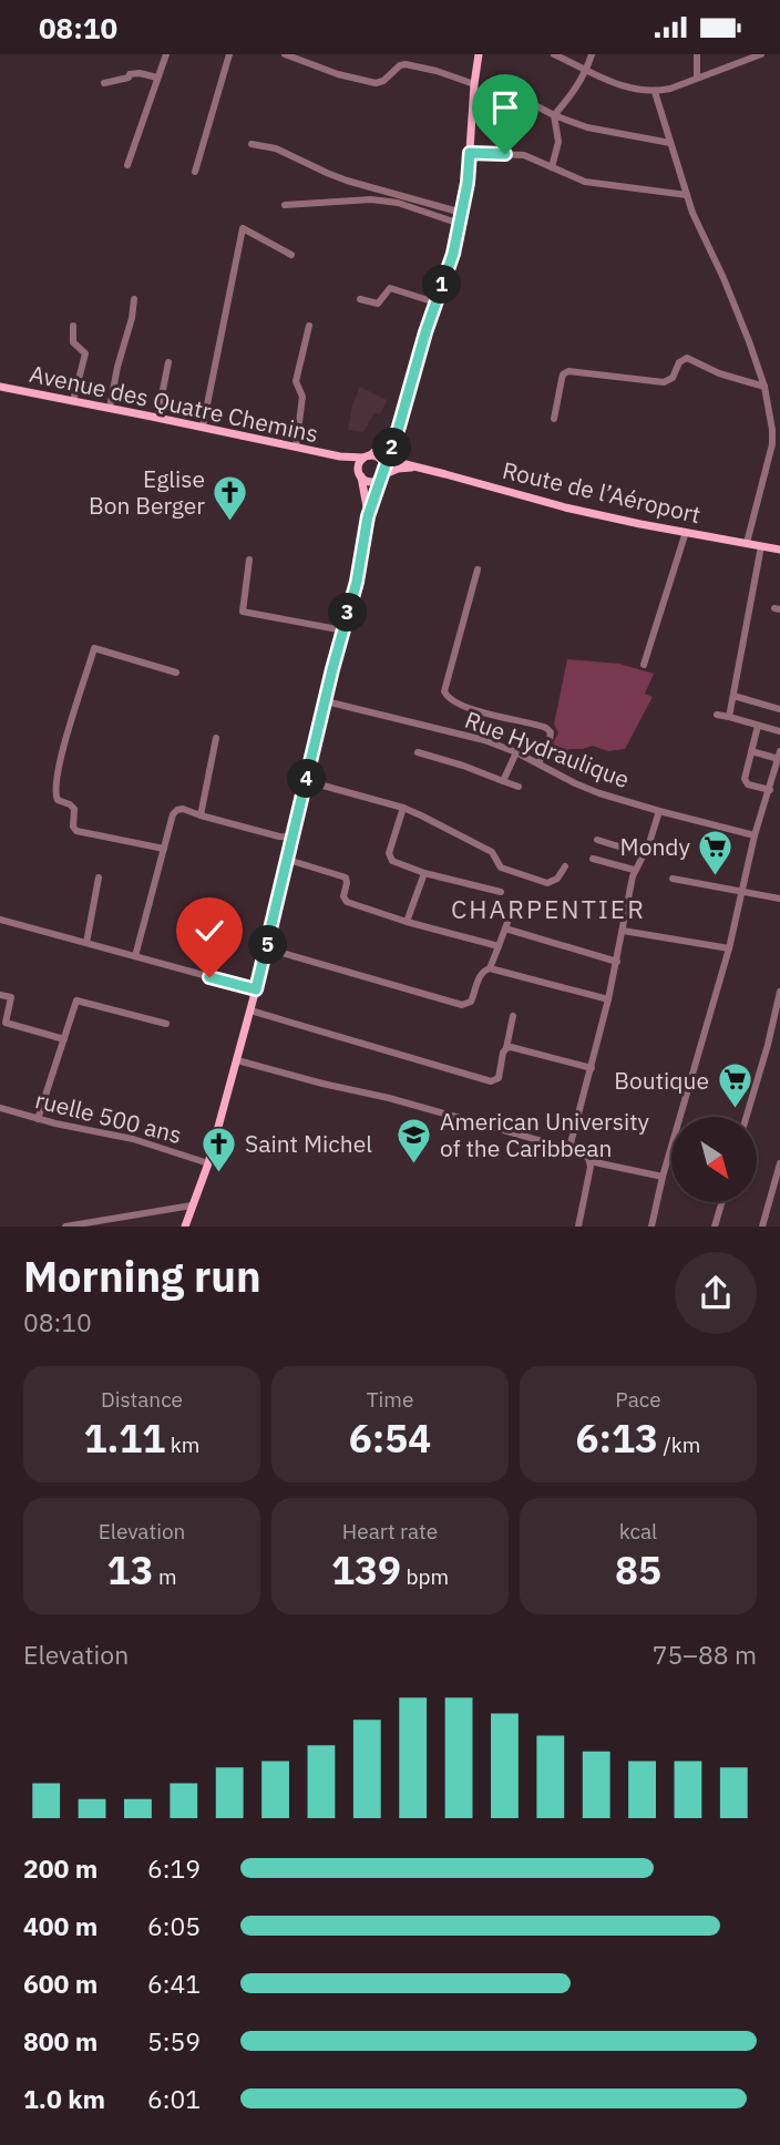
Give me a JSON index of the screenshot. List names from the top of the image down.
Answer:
{
  "streets": {
    "main road": ["Avenue des Quatre Chemins", "Route de l’Aéroport"],
    "street": ["Rue Hydraulique", "ruelle 500 ans"]
  },
  "crossings": [
    ["Avenue des Quatre Chemins", "Route de l’Aéroport"]
  ],
  "districts": ["CHARPENTIER"],
  "places": {
    "church": ["Eglise Bon Berger", "Saint Michel"],
    "supermarket": ["Mondy", "Boutique"],
    "school or university": ["American University of the Caribbean"]
  },
  "north": "bottom right",
  "page": {
    "status": "08:10",
    "pins": [
      "1",
      "2",
      "3",
      "4",
      "5"
    ],
    "heading": ["Morning run", "08:10"],
    "stats": [
      ["Distance", "1.11 km"],
      ["Time", "6:54"],
      ["Pace", "6:13 /km"],
      ["Elevation", "13 m"],
      ["Heart rate", "139 bpm"],
      ["kcal", "85"]
    ],
    "chart": ["Elevation", "75–88 m"],
    "list": [
      {
        "name": "200 m",
        "note": "6:19"
      },
      {
        "name": "400 m",
        "note": "6:05"
      },
      {
        "name": "600 m",
        "note": "6:41"
      },
      {
        "name": "800 m",
        "note": "5:59"
      },
      {
        "name": "1.0 km",
        "note": "6:01"
      }
    ]
  }
}
